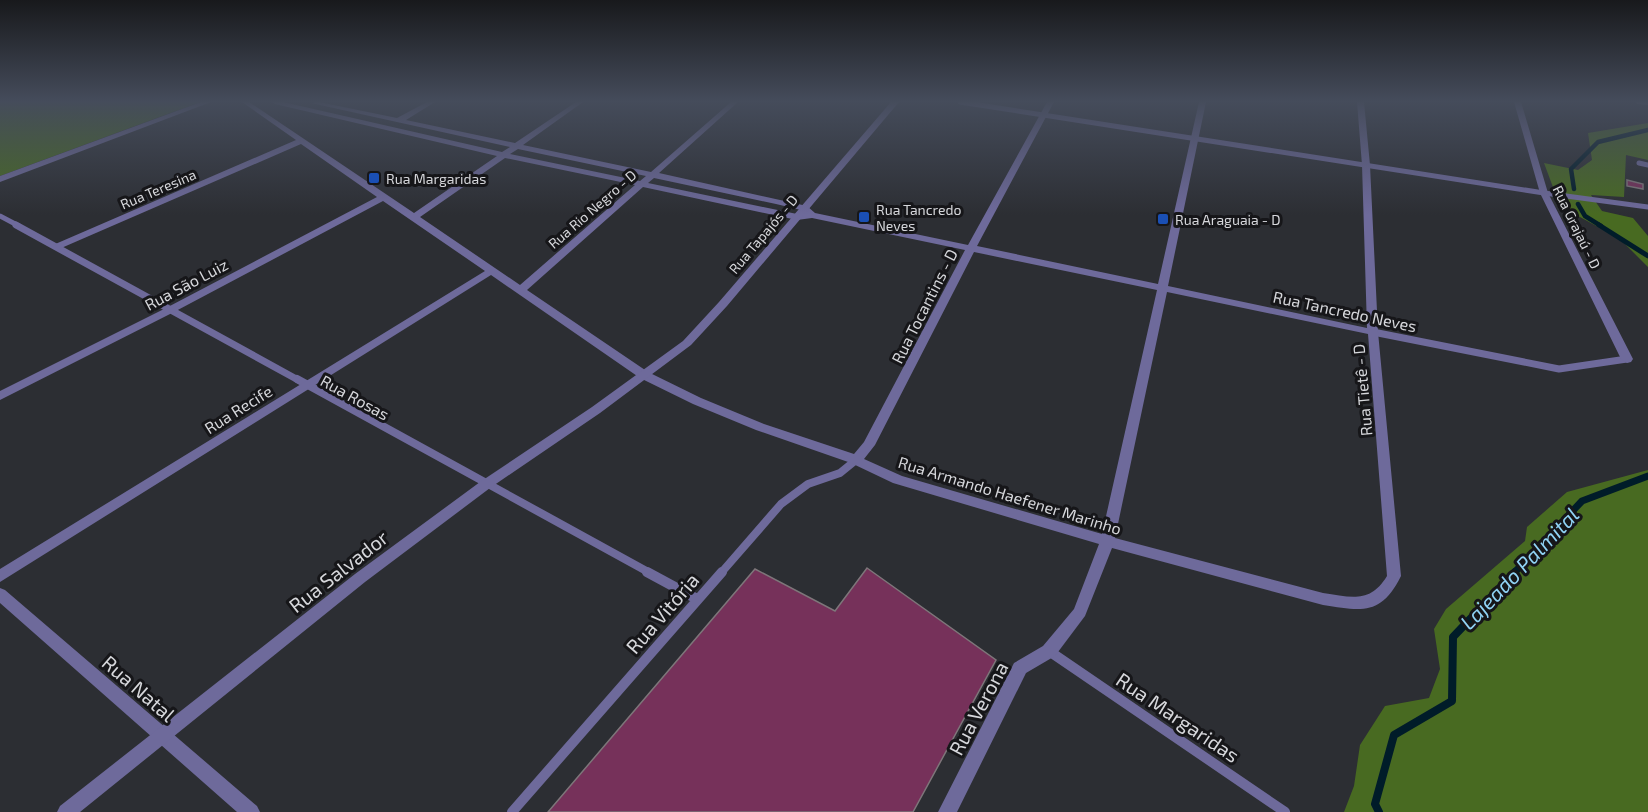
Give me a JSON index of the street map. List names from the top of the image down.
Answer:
{
  "streets": {
    "street": [
      "Rua Teresina",
      "Rua Rio Negro - D",
      "Rua Grajaú - D",
      "Rua Tapajós - D",
      "Rua São Luiz",
      "Rua Tocantins - D",
      "Rua Tancredo Neves",
      "Rua Tietê - D",
      "Rua Recife",
      "Rua Armando Haefener Marinho",
      "Rua Salvador",
      "Rua Natal",
      "Rua Verona"
    ],
    "lane": ["Rua Rosas", "Rua Vitória", "Rua Margaridas"]
  },
  "crossings": [
    ["Rua Teresina", "Rua Rosas"],
    ["Rua Rio Negro - D", "Rua Tancredo Neves"],
    ["Rua Grajaú - D", "Rua Tancredo Neves"],
    ["Rua Tapajós - D", "Rua Tancredo Neves"],
    ["Rua Tapajós - D", "Rua Armando Haefener Marinho"],
    ["Rua Tapajós - D", "Rua Salvador"],
    ["Rua São Luiz", "Rua Rosas"],
    ["Rua Tocantins - D", "Rua Tancredo Neves"],
    ["Rua Tocantins - D", "Rua Armando Haefener Marinho"],
    ["Rua Tocantins - D", "Rua Vitória"],
    ["Rua Tancredo Neves", "Rua Tietê - D"],
    ["Rua Tietê - D", "Rua Armando Haefener Marinho"],
    ["Rua Rosas", "Rua Recife"],
    ["Rua Rosas", "Rua Salvador"],
    ["Rua Rosas", "Rua Vitória"],
    ["Rua Armando Haefener Marinho", "Rua Salvador"],
    ["Rua Armando Haefener Marinho", "Rua Vitória"],
    ["Rua Armando Haefener Marinho", "Rua Verona"],
    ["Rua Salvador", "Rua Natal"],
    ["Rua Verona", "Rua Margaridas"]
  ],
  "water": ["Lajeado Palmital"],
  "places": {
    "transit": ["Rua Margaridas", "Rua Tancredo Neves", "Rua Araguaia - D"]
  }
}
